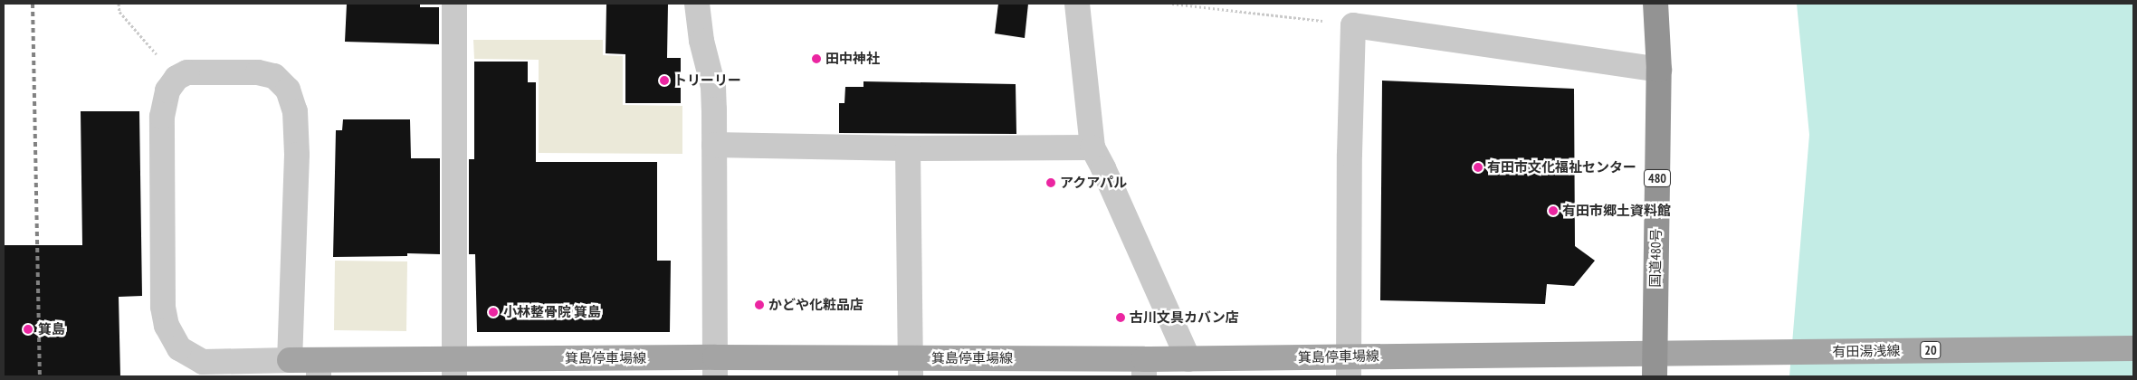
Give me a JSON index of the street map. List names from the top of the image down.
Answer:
{
  "streets": {
    "highway": ["480", "国道480号"],
    "main road": ["20", "有田湯浅線", "箕島停車場線"]
  },
  "crossings": [
    ["国道480号", "有田湯浅線"],
    ["国道480号", "箕島停車場線"],
    ["有田湯浅線", "箕島停車場線"]
  ],
  "places": [
    "田中神社",
    "トリーリー",
    "有田市文化福祉センター",
    "アクアパル",
    "有田市郷土資料館",
    "かどや化粧品店",
    "小林整骨院 箕島",
    "古川文具カバン店",
    "箕島"
  ]
}
